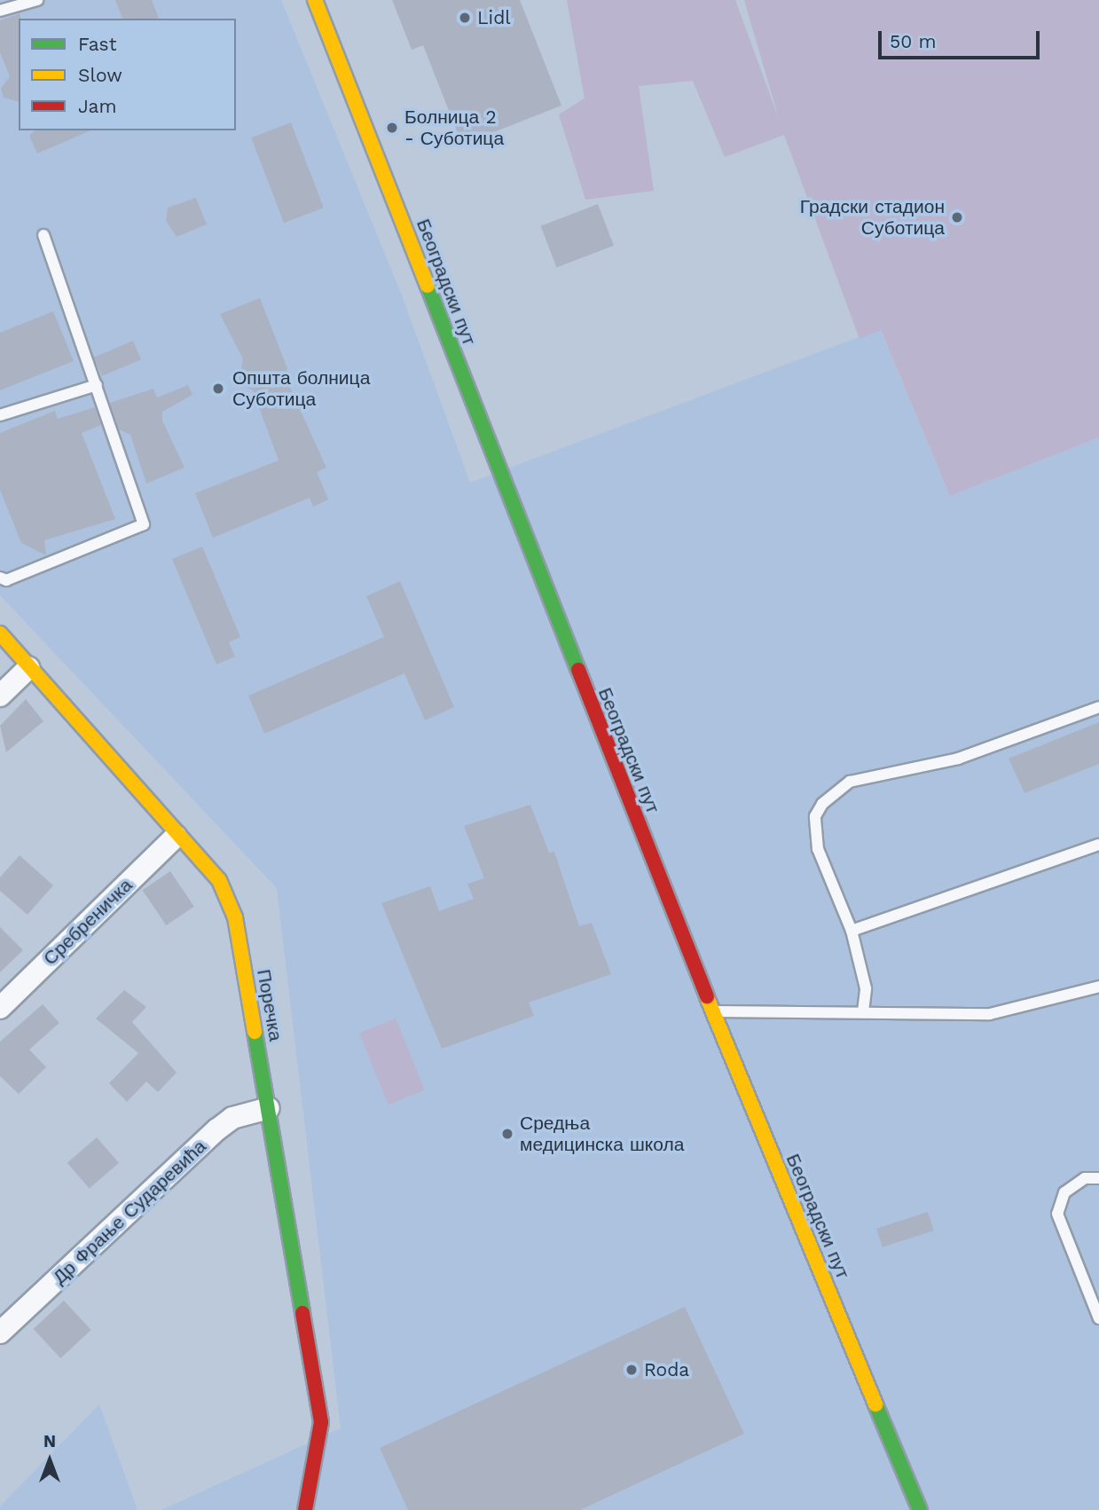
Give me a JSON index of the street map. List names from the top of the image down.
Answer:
{
  "streets": {
    "main road": ["Београдски пут", "Поречка"],
    "street": ["Сребреничка", "Др Фрање Сударевића"]
  },
  "crossings": [
    ["Сребреничка", "Поречка"],
    ["Поречка", "Др Фрање Сударевића"]
  ],
  "places": [
    "Lidl",
    "Болница 2 - Суботица",
    "Градски стадион Суботица",
    "Општа болница Суботица",
    "Средња медицинска школа",
    "Roda"
  ],
  "legend": ["Fast", "Slow", "Jam"],
  "scale_bar": "50 m",
  "north": "top"
}
